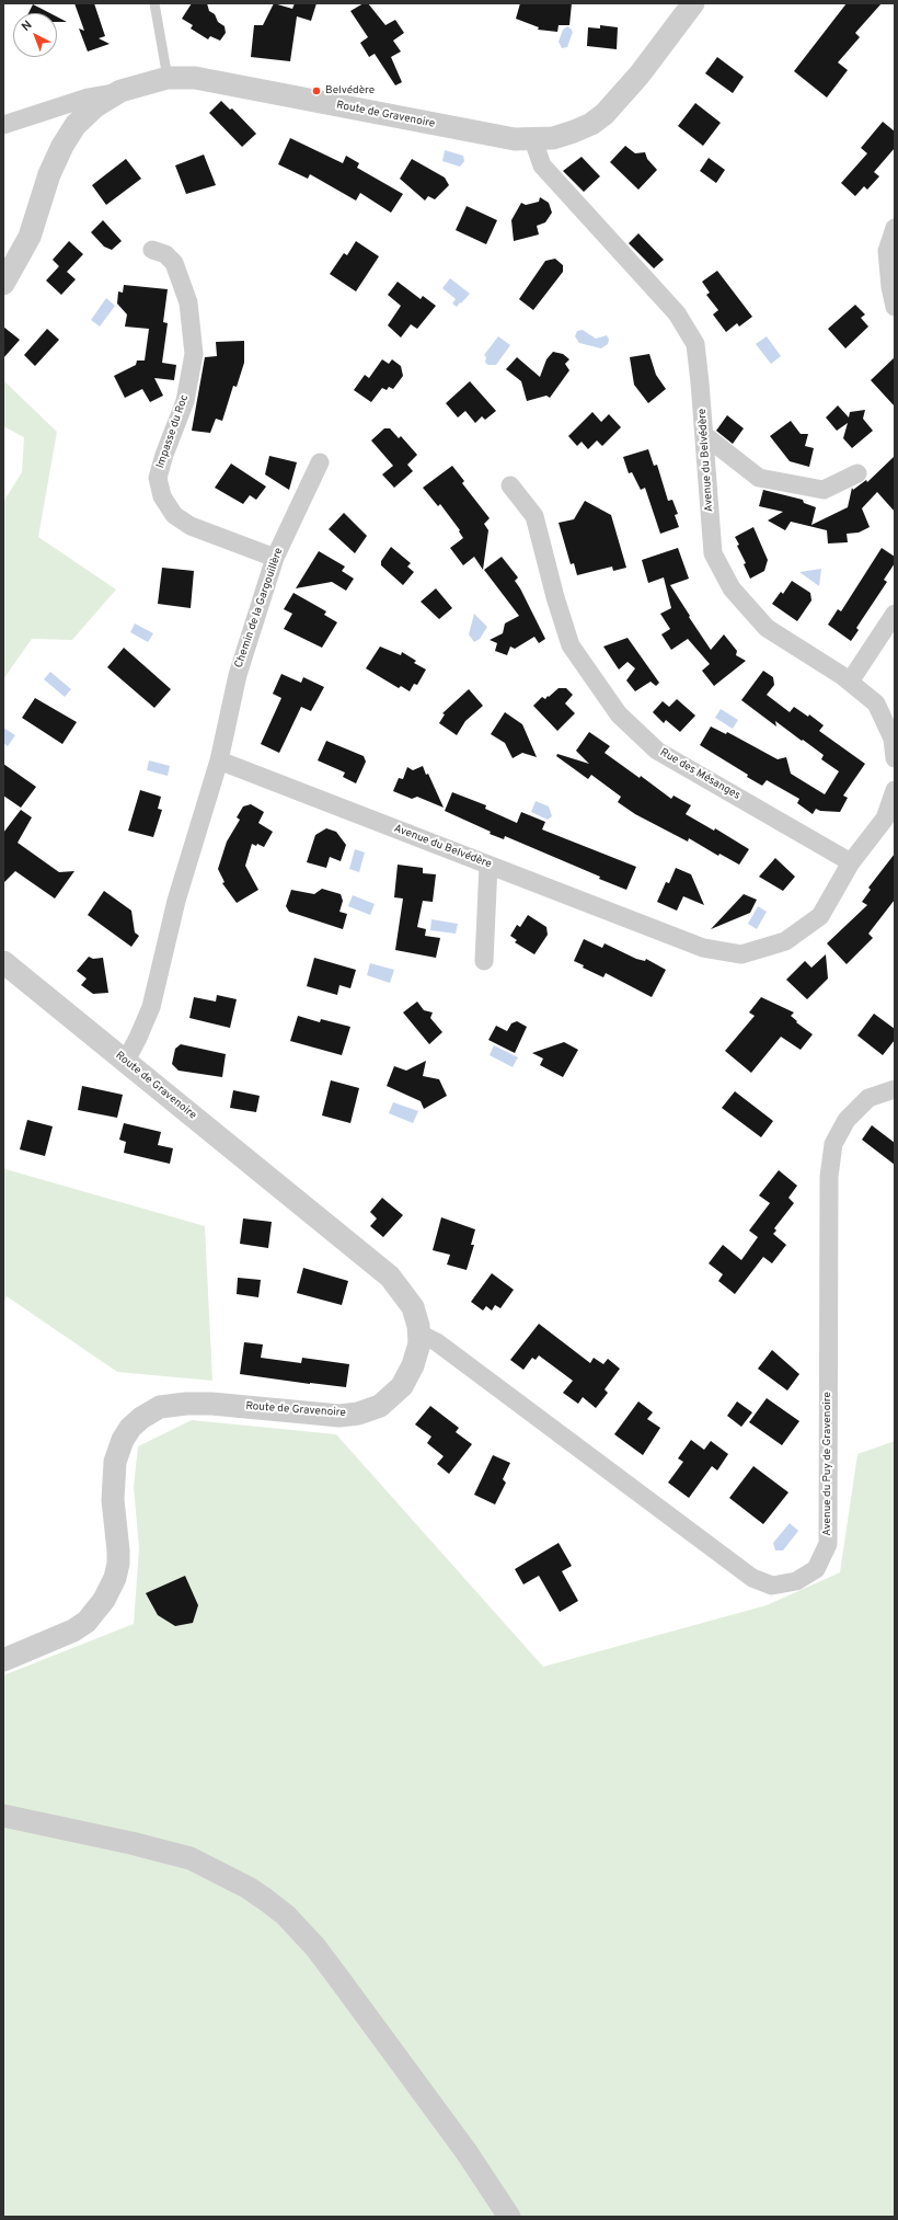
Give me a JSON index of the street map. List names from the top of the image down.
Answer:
{
  "streets": {
    "street": [
      "Route de Gravenoire",
      "Impasse du Roc",
      "Avenue du Belvédère",
      "Chemin de la Gargouillère",
      "Rue des Mésanges",
      "Avenue du Puy de Gravenoire"
    ]
  },
  "crossings": [
    ["Route de Gravenoire", "Avenue du Belvédère"],
    ["Route de Gravenoire", "Avenue du Puy de Gravenoire"],
    ["Impasse du Roc", "Chemin de la Gargouillère"],
    ["Avenue du Belvédère", "Chemin de la Gargouillère"],
    ["Avenue du Belvédère", "Rue des Mésanges"]
  ],
  "places": ["Belvédère"],
  "north": "top left"
}
